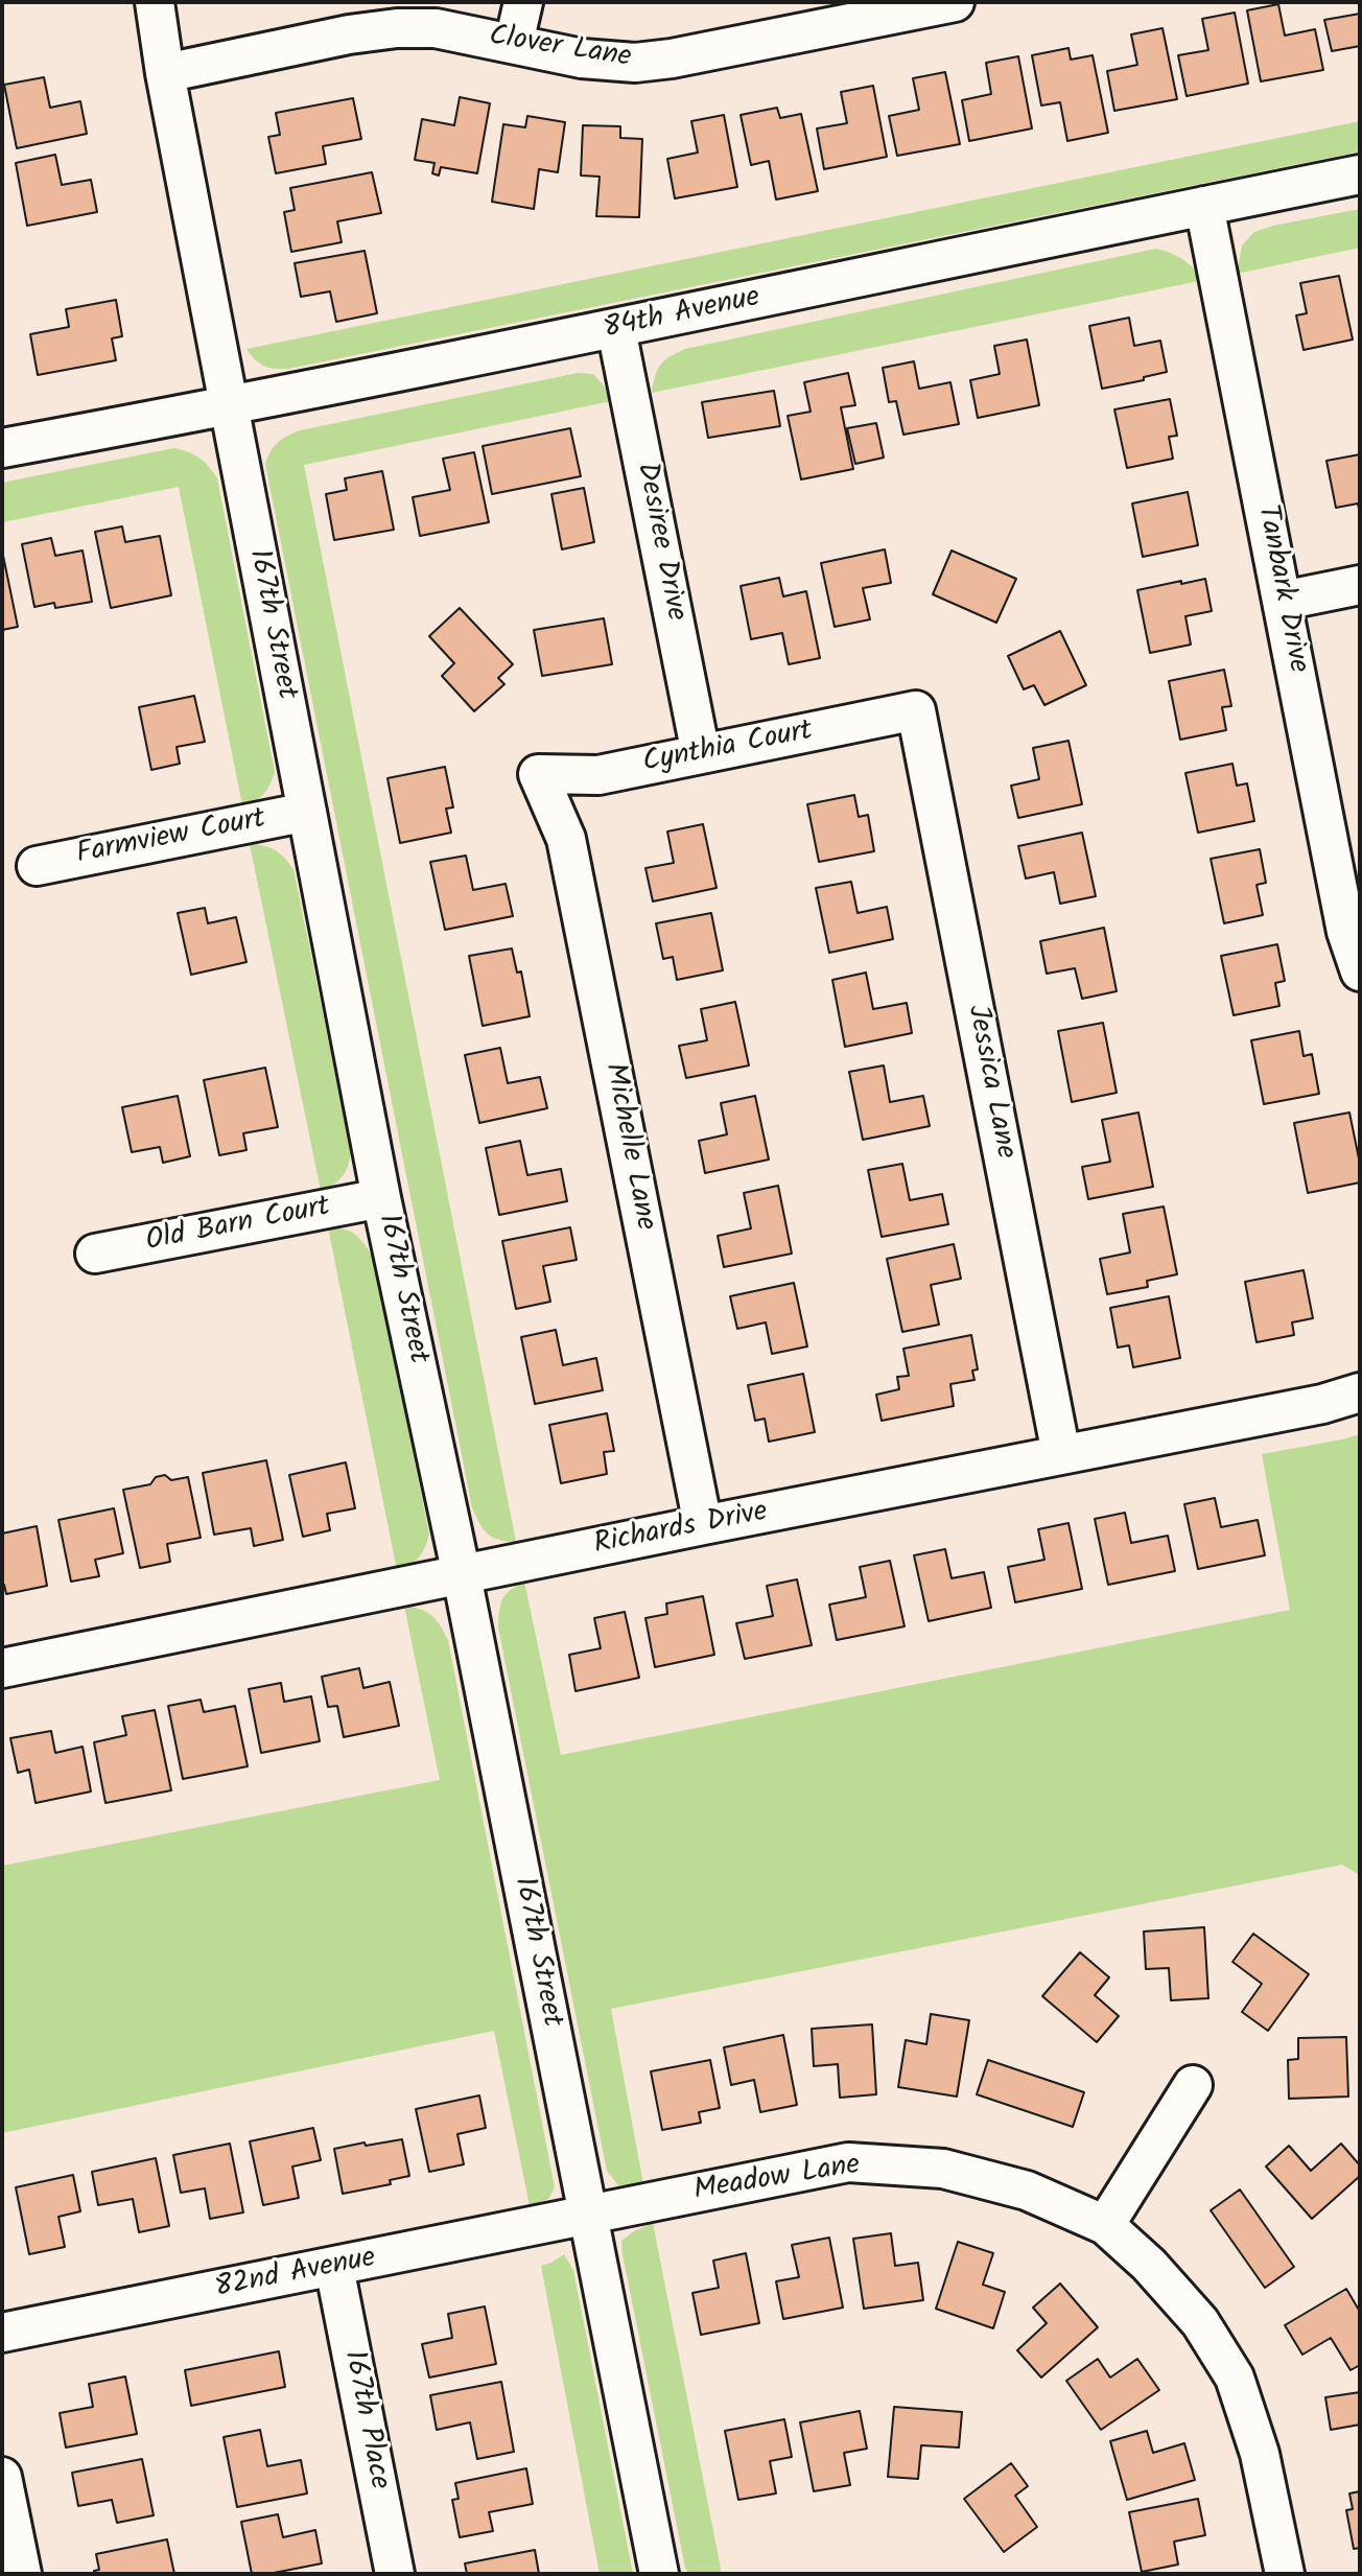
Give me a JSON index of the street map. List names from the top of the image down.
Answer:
{
  "streets": {
    "street": [
      "Clover Lane",
      "84th Avenue",
      "Desiree Drive",
      "Tanbark Drive",
      "167th Street",
      "Cynthia Court",
      "Farmview Court",
      "Jessica Lane",
      "Michelle Lane",
      "Old Barn Court",
      "Richards Drive",
      "Meadow Lane",
      "82nd Avenue",
      "167th Place"
    ]
  },
  "crossings": [
    ["Clover Lane", "167th Street"],
    ["84th Avenue", "Desiree Drive"],
    ["84th Avenue", "Tanbark Drive"],
    ["84th Avenue", "167th Street"],
    ["Desiree Drive", "Cynthia Court"],
    ["167th Street", "Farmview Court"],
    ["167th Street", "Old Barn Court"],
    ["167th Street", "Richards Drive"],
    ["167th Street", "Meadow Lane"],
    ["167th Street", "82nd Avenue"],
    ["Cynthia Court", "Jessica Lane"],
    ["Cynthia Court", "Michelle Lane"],
    ["Jessica Lane", "Richards Drive"],
    ["Michelle Lane", "Richards Drive"],
    ["Meadow Lane", "82nd Avenue"],
    ["82nd Avenue", "167th Place"]
  ]
}
